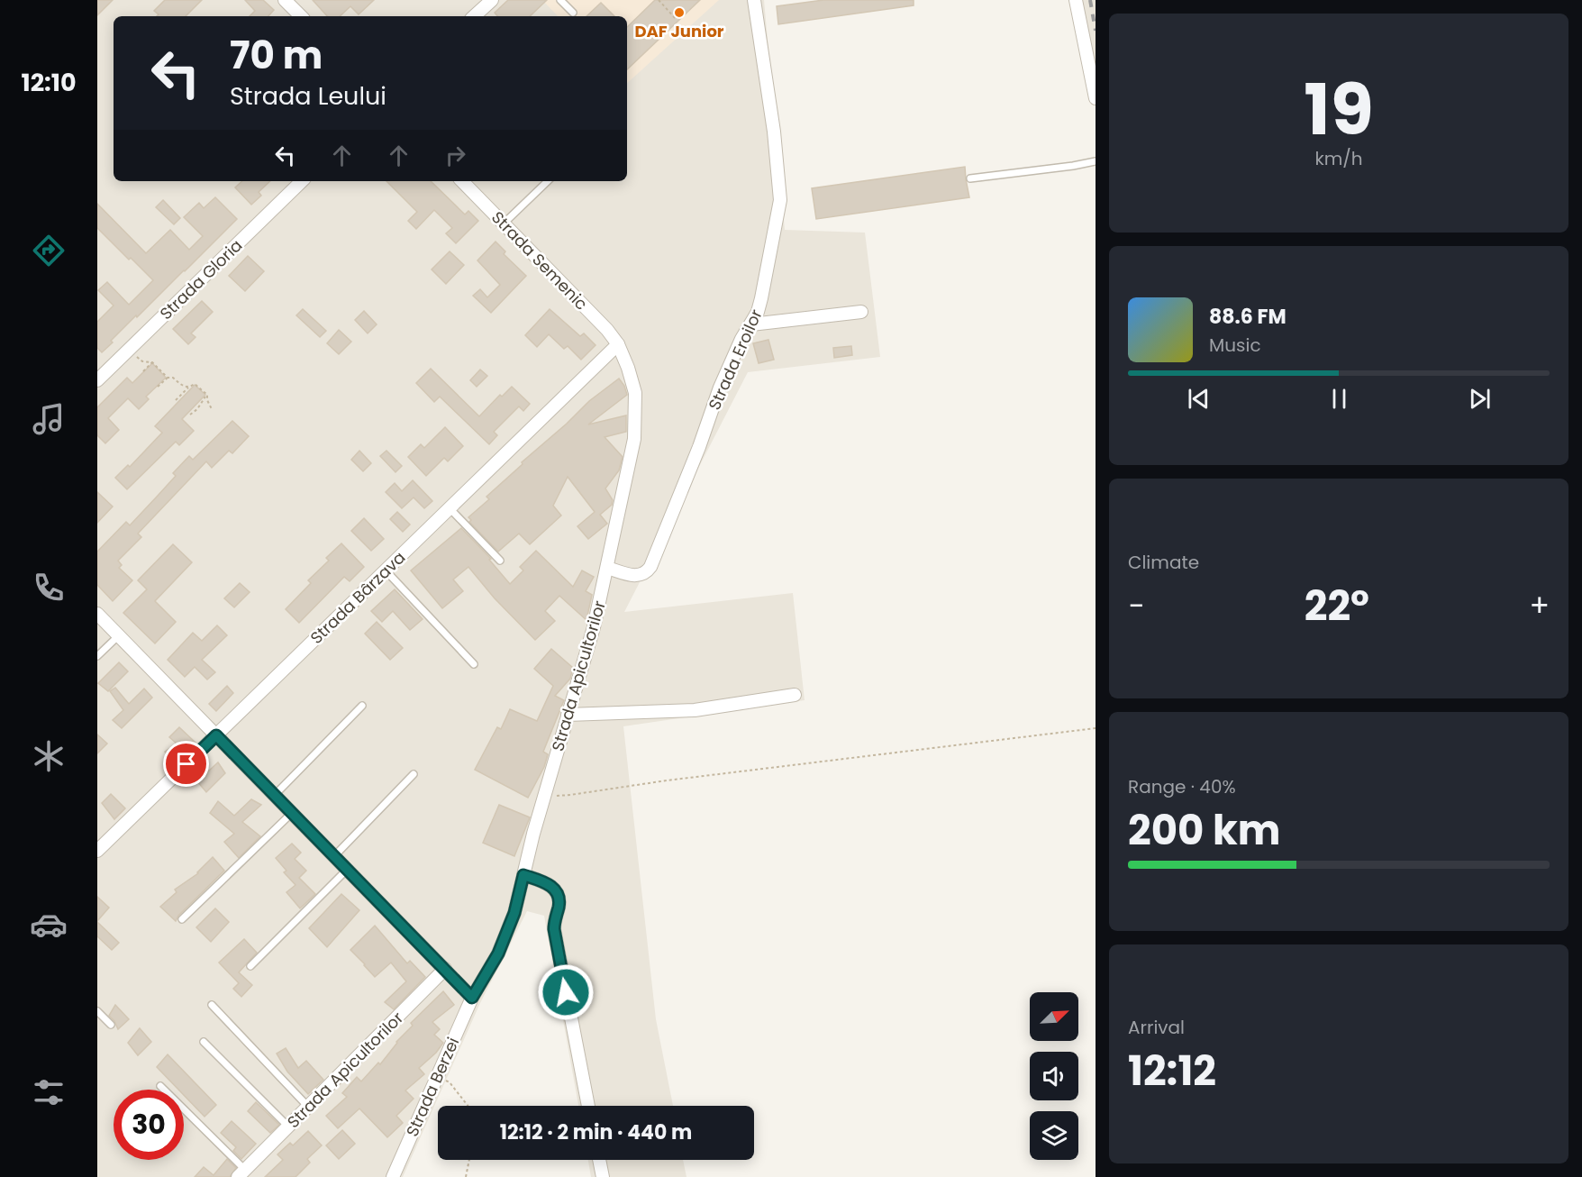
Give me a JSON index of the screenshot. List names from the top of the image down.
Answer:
{
  "streets": {
    "street": [
      "Strada Semenic",
      "Strada Gloria",
      "Strada Eroilor",
      "Strada Bârzava",
      "Strada Apicultorilor",
      "Strada Berzei"
    ]
  },
  "crossings": [
    ["Strada Semenic", "Strada Bârzava"],
    ["Strada Semenic", "Strada Apicultorilor"],
    ["Strada Eroilor", "Strada Apicultorilor"],
    ["Strada Bârzava", "Strada Apicultorilor"],
    ["Strada Apicultorilor", "Strada Berzei"]
  ],
  "places": ["DAF Junior"],
  "north": "top right",
  "page": {
    "tabs": "12:10",
    "tile": [
      ["19", "km/h"],
      "Climate",
      ["Range · 40%", "200 km"],
      ["Arrival", "12:12"]
    ],
    "turn": ["70 m", "Strada Leului"],
    "song": ["88.6 FM", "Music"],
    "heat": ["−", "22°", "+"],
    "limit": "30",
    "trip": "12:12 · 2 min · 440 m"
  }
}
